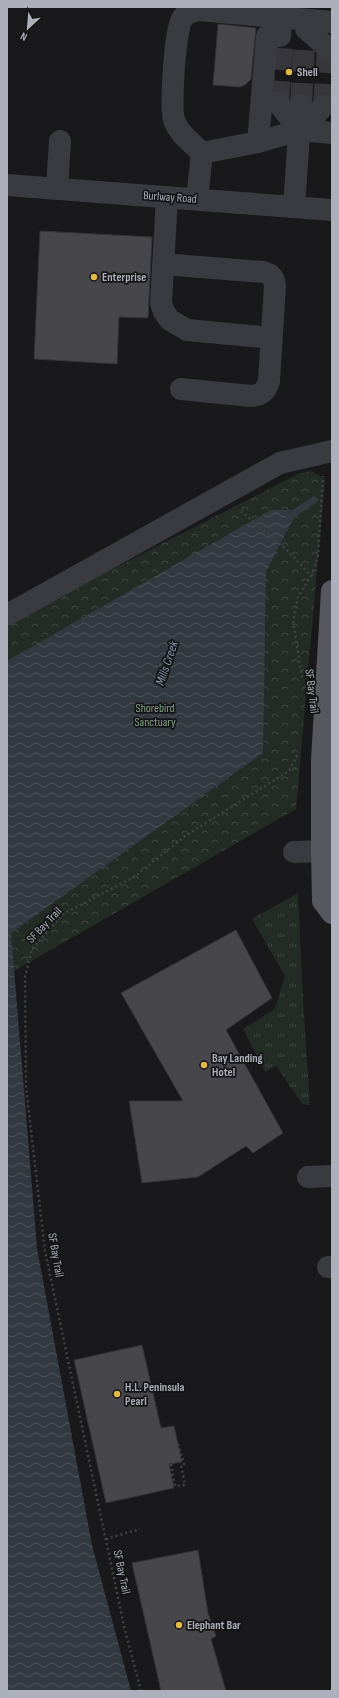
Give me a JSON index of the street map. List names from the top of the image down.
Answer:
{
  "streets": {
    "street": ["Burlway Road"],
    "path": ["SF Bay Trail"]
  },
  "water": ["Mills Creek"],
  "parks": ["Shorebird Sanctuary"],
  "places": [
    "Shell",
    "Enterprise",
    "Bay Landing Hotel",
    "H.L. Peninsula Pearl",
    "Elephant Bar"
  ],
  "north": "bottom left"
}
